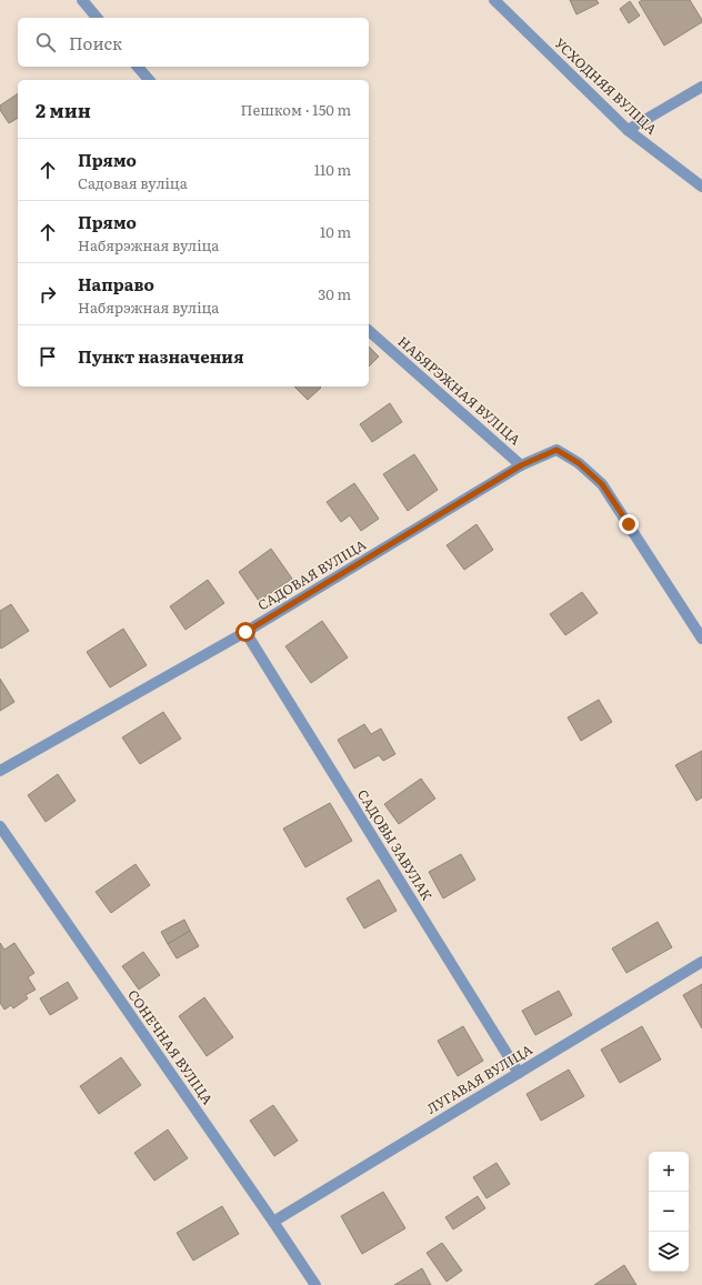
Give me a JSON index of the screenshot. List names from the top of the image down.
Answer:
{
  "streets": {
    "street": [
      "УСХОДНЯЯ ВУЛІЦА",
      "НАБЯРЭЖНАЯ ВУЛІЦА",
      "САДОВАЯ ВУЛІЦА",
      "САДОВЫ ЗАВУЛАК",
      "СОНЕЧНАЯ ВУЛІЦА",
      "ЛУГАВАЯ ВУЛІЦА"
    ]
  },
  "crossings": [
    ["НАБЯРЭЖНАЯ ВУЛІЦА", "САДОВАЯ ВУЛІЦА"],
    ["САДОВАЯ ВУЛІЦА", "САДОВЫ ЗАВУЛАК"],
    ["САДОВЫ ЗАВУЛАК", "ЛУГАВАЯ ВУЛІЦА"],
    ["СОНЕЧНАЯ ВУЛІЦА", "ЛУГАВАЯ ВУЛІЦА"]
  ],
  "page": {
    "search": "Поиск",
    "heading": ["2 мин", "Пешком · 150 m"],
    "list": [
      ["Прямо", "Садовая вуліца", "110 m"],
      ["Прямо", "Набярэжная вуліца", "10 m"],
      ["Направо", "Набярэжная вуліца", "30 m"],
      "Пункт назначения"
    ],
    "map_buttons": ["+", "−"]
  }
}
